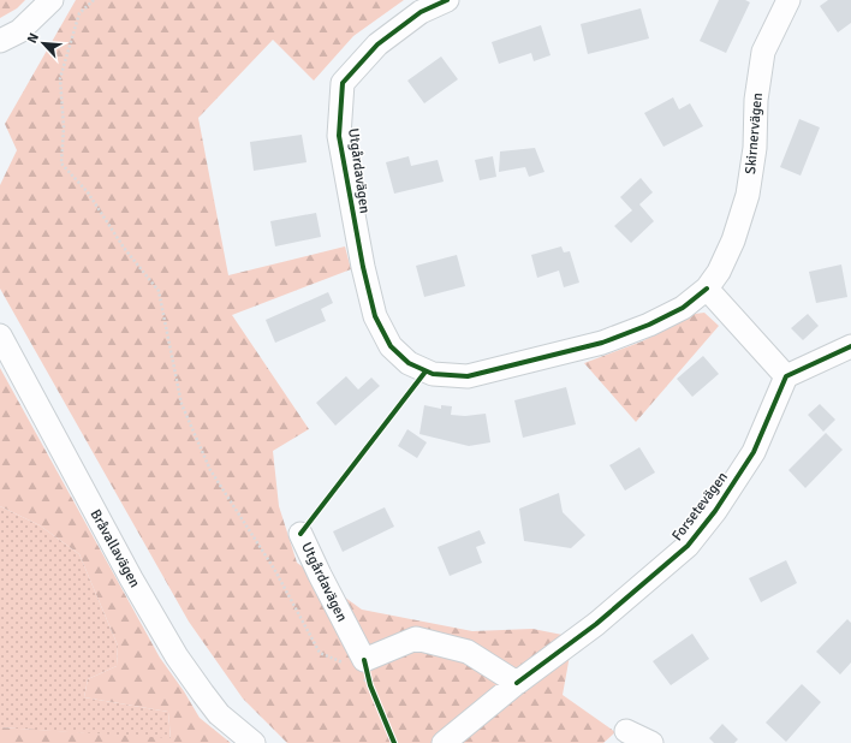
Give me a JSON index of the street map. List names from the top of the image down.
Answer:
{
  "streets": {
    "street": [
      "Skirnervägen",
      "Utgårdavägen",
      "Forsetevägen",
      "Bråvallavägen"
    ]
  },
  "crossings": [
    ["Skirnervägen", "Utgårdavägen"]
  ],
  "north": "top left"
}
